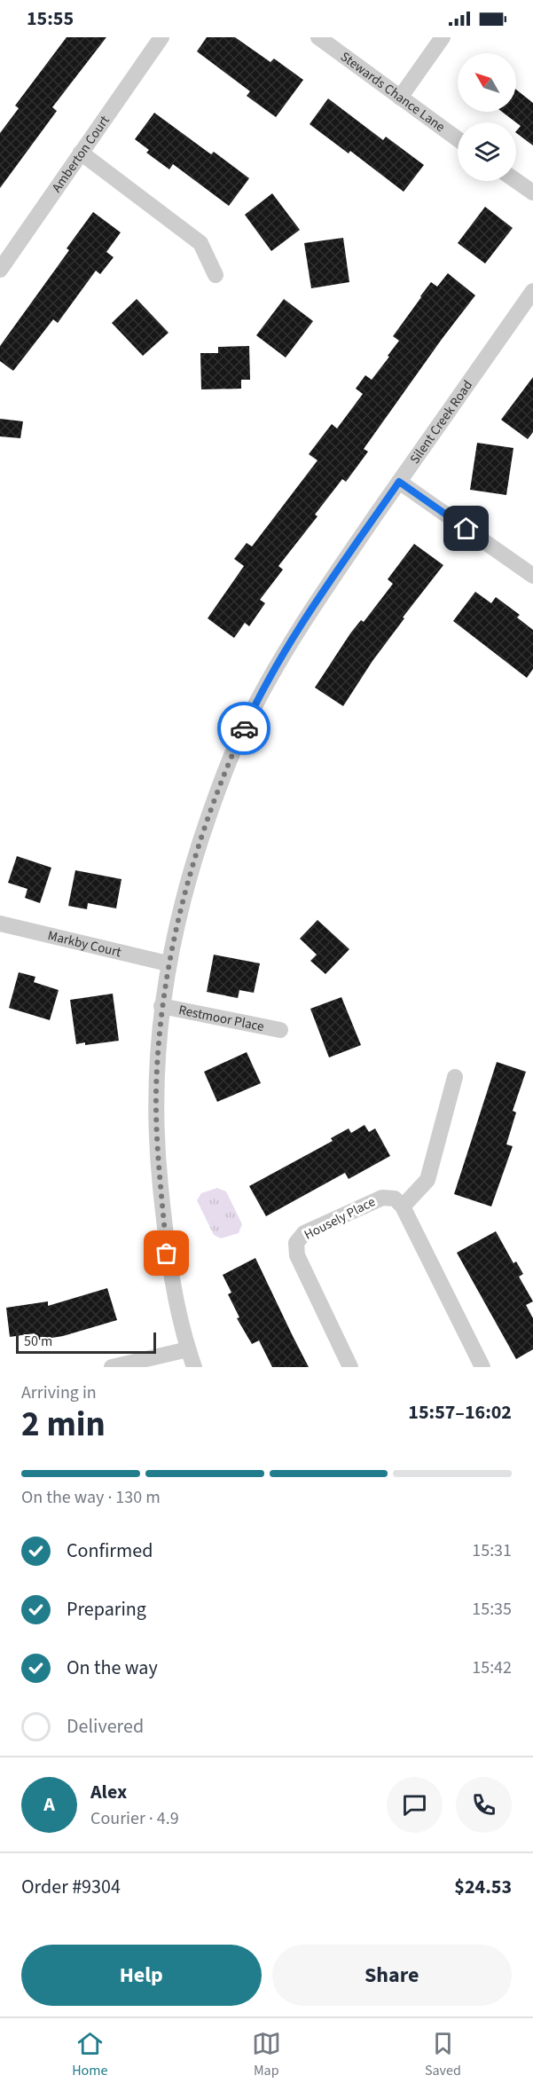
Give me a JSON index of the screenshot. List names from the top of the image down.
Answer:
{
  "streets": {
    "street": [
      "Stewards Chance Lane",
      "Amberton Court",
      "Silent Creek Road",
      "Markby Court",
      "Restmoor Place",
      "Housely Place"
    ]
  },
  "crossings": [
    ["Silent Creek Road", "Markby Court"],
    ["Silent Creek Road", "Restmoor Place"]
  ],
  "scale_bar": "50 m",
  "north": "top left",
  "page": {
    "status": "15:55",
    "scale": "50 m",
    "heading": ["2 min", "Arriving in", "15:57–16:02"],
    "panel": [
      "Alex",
      "Courier · 4.9",
      "Order #9304",
      "$24.53"
    ],
    "bar": "On the way · 130 m",
    "list": [
      ["Confirmed", "15:31"],
      ["Preparing", "15:35"],
      ["On the way", "15:42"],
      "Delivered"
    ],
    "round": "A",
    "buttons": ["Help", "Share"],
    "tabs": ["Home", "Map", "Saved"]
  }
}
